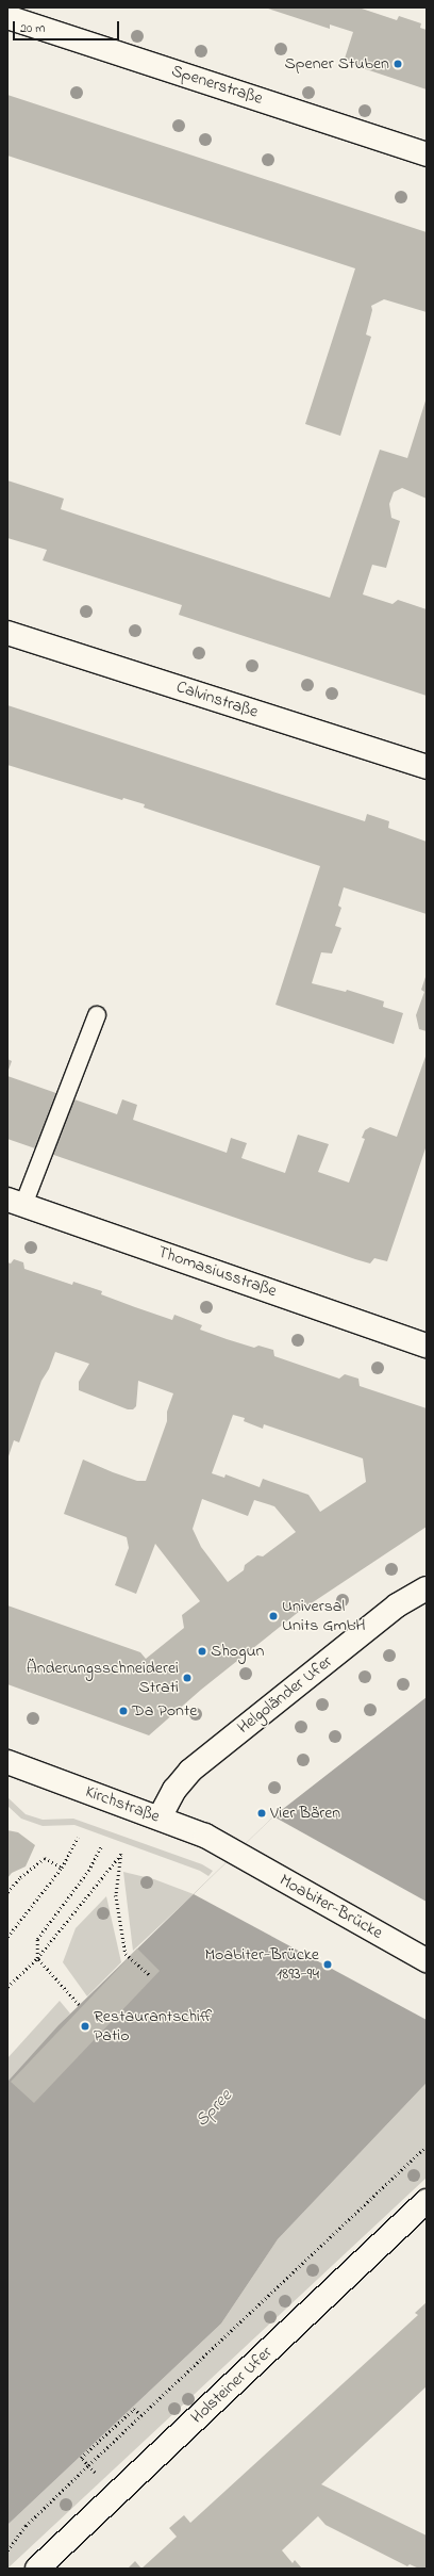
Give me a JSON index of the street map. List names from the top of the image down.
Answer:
{
  "streets": {
    "street": [
      "Spenerstraße",
      "Calvinstraße",
      "Thomasiusstraße",
      "Helgoländer Ufer",
      "Kirchstraße",
      "Moabiter-Brücke",
      "Holsteiner Ufer"
    ]
  },
  "crossings": [
    ["Helgoländer Ufer", "Kirchstraße"],
    ["Kirchstraße", "Moabiter-Brücke"]
  ],
  "water": ["Spree"],
  "places": [
    "Spener Stuben",
    "Universal Units GmbH",
    "Shogun",
    "Änderungsschneiderei Strati",
    "Da Ponte",
    "Vier Bären",
    "Moabiter-Brücke 1893-94",
    "Restaurantschiff Patio"
  ],
  "scale_bar": "20 m"
}
